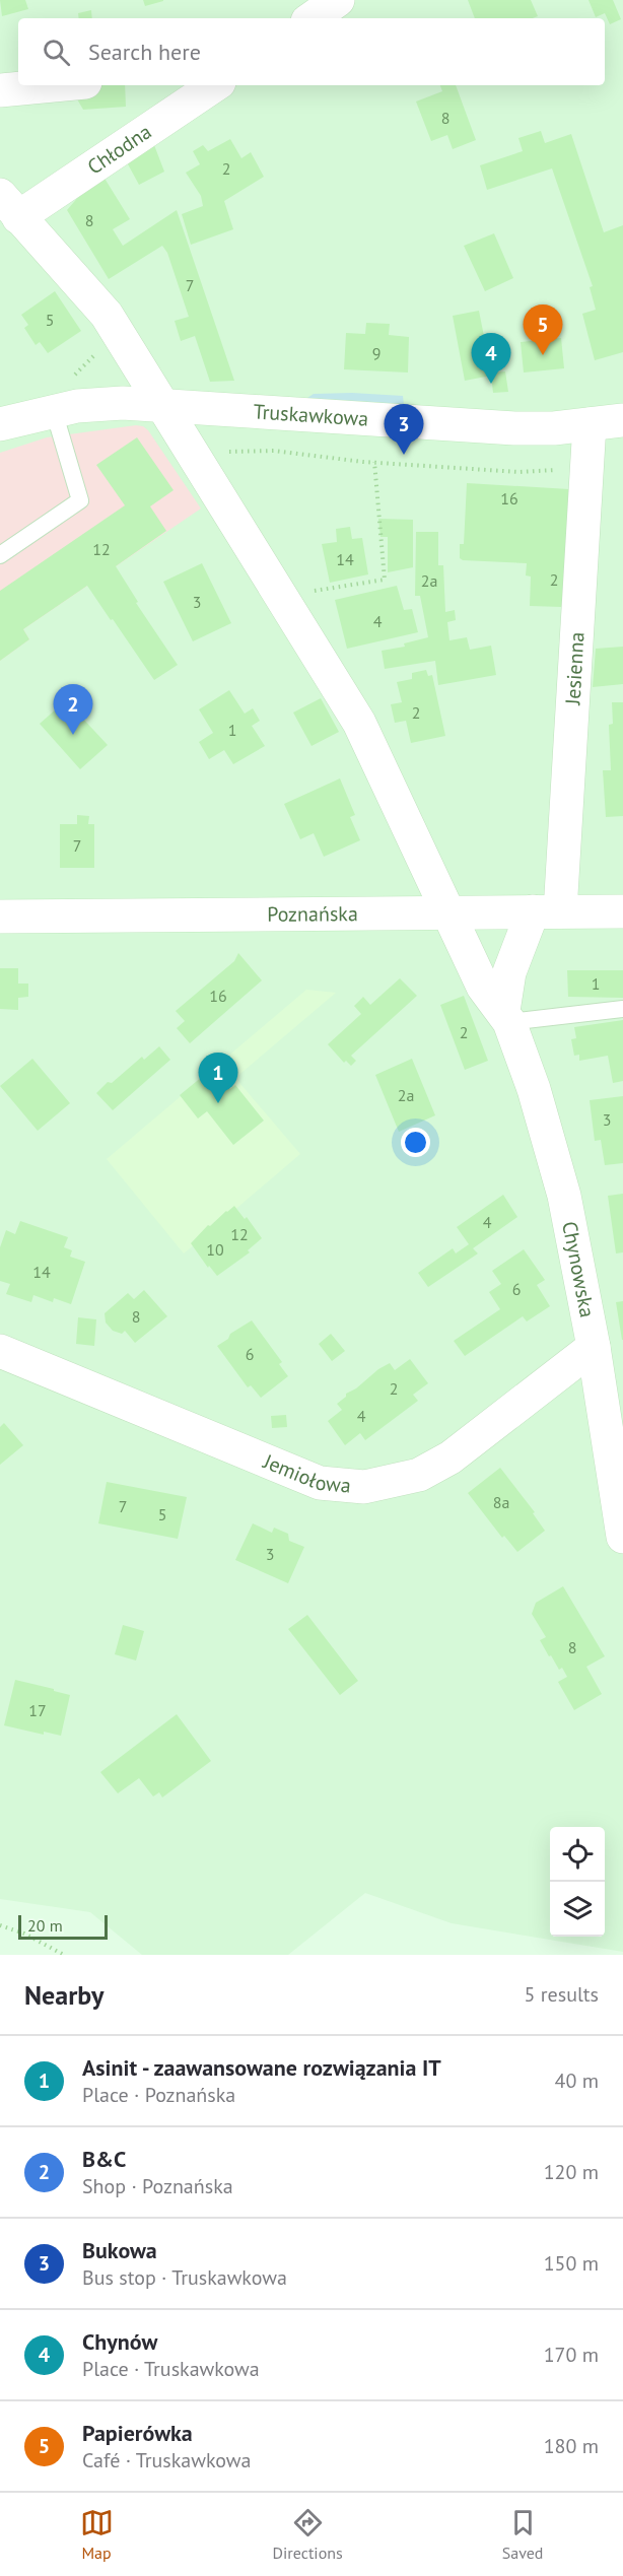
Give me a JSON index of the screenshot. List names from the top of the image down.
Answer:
{
  "streets": {
    "street": [
      "Chłodna",
      "Truskawkowa",
      "Jesienna",
      "Poznańska",
      "Chynowska",
      "Jemiołowa"
    ]
  },
  "crossings": [
    ["Chłodna", "Chynowska"],
    ["Truskawkowa", "Jesienna"],
    ["Truskawkowa", "Chynowska"],
    ["Jesienna", "Poznańska"],
    ["Jesienna", "Chynowska"],
    ["Poznańska", "Chynowska"],
    ["Chynowska", "Jemiołowa"]
  ],
  "house_numbers": [
    "8",
    "2",
    "8",
    "7",
    "5",
    "9",
    "16",
    "12",
    "14",
    "2",
    "2a",
    "3",
    "4",
    "2",
    "1",
    "7",
    "1",
    "16",
    "2",
    "2a",
    "3",
    "4",
    "12",
    "10",
    "14",
    "6",
    "8",
    "6",
    "2",
    "4",
    "8a",
    "7",
    "5",
    "3",
    "8",
    "17"
  ],
  "scale_bar": "20 m",
  "page": {
    "search": "Search here",
    "pins": [
      "5",
      "4",
      "3",
      "2",
      "1"
    ],
    "scale": "20 m",
    "heading": ["Nearby", "5 results"],
    "list": [
      {
        "mark": "1",
        "name": "Asinit - zaawansowane rozwiązania IT",
        "note": "Place · Poznańska",
        "value": "40 m"
      },
      {
        "mark": "2",
        "name": "B&C",
        "note": "Shop · Poznańska",
        "value": "120 m"
      },
      {
        "mark": "3",
        "name": "Bukowa",
        "note": "Bus stop · Truskawkowa",
        "value": "150 m"
      },
      {
        "mark": "4",
        "name": "Chynów",
        "note": "Place · Truskawkowa",
        "value": "170 m"
      },
      {
        "mark": "5",
        "name": "Papierówka",
        "note": "Café · Truskawkowa",
        "value": "180 m"
      }
    ],
    "nav": ["Map", "Directions", "Saved"]
  }
}
